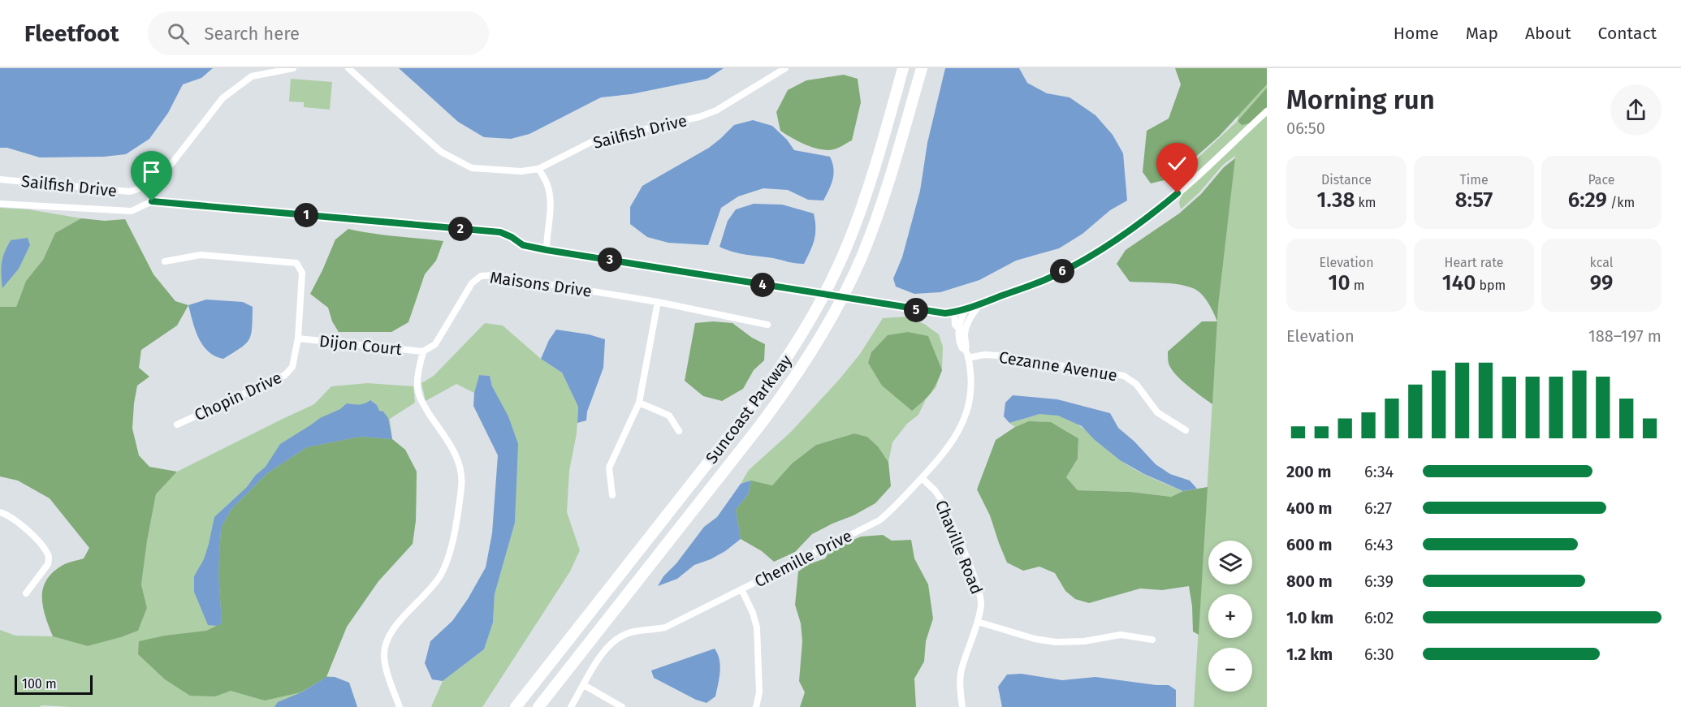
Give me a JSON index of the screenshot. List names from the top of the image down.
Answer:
{
  "streets": {
    "highway": ["Suncoast Parkway"],
    "street": [
      "Sailfish Drive",
      "Maisons Drive",
      "Dijon Court",
      "Cezanne Avenue",
      "Chopin Drive",
      "Chaville Road",
      "Chemille Drive"
    ]
  },
  "crossings": [
    ["Maisons Drive", "Dijon Court"],
    ["Dijon Court", "Chopin Drive"],
    ["Cezanne Avenue", "Chemille Drive"],
    ["Chaville Road", "Chemille Drive"]
  ],
  "scale_bar": "100 m",
  "page": {
    "header": "Fleetfoot",
    "search": "Search here",
    "nav": [
      "Home",
      "Map",
      "About",
      "Contact"
    ],
    "heading": ["Morning run", "06:50"],
    "stats": [
      ["Distance", "1.38 km"],
      ["Time", "8:57"],
      ["Pace", "6:29 /km"],
      ["Elevation", "10 m"],
      ["Heart rate", "140 bpm"],
      ["kcal", "99"]
    ],
    "pins": [
      "1",
      "2",
      "3",
      "6",
      "4",
      "5"
    ],
    "chart": ["Elevation", "188–197 m"],
    "list": [
      {
        "name": "200 m",
        "note": "6:34"
      },
      {
        "name": "400 m",
        "note": "6:27"
      },
      {
        "name": "600 m",
        "note": "6:43"
      },
      {
        "name": "800 m",
        "note": "6:39"
      },
      {
        "name": "1.0 km",
        "note": "6:02"
      },
      {
        "name": "1.2 km",
        "note": "6:30"
      }
    ],
    "map_buttons": ["+", "−"],
    "scale": "100 m"
  }
}
